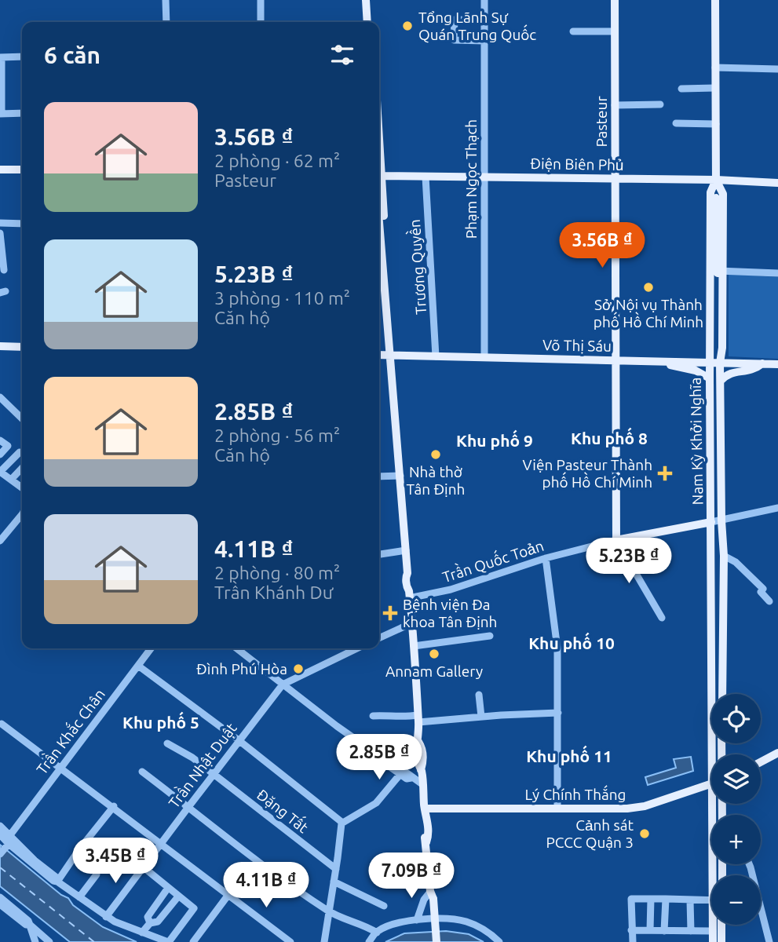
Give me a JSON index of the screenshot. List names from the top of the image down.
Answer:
{
  "streets": {
    "main road": [
      "Pasteur",
      "Điện Biên Phủ",
      "Võ Thị Sáu",
      "Nam Kỳ Khởi Nghĩa",
      "Trần Quốc Toản",
      "Lý Chính Thắng"
    ],
    "street": [
      "Phạm Ngọc Thạch",
      "Trương Quyền",
      "Trần Khắc Chân",
      "Trần Nhật Duật",
      "Ðặng Tất"
    ]
  },
  "crossings": [
    ["Pasteur", "Điện Biên Phủ"],
    ["Pasteur", "Võ Thị Sáu"],
    ["Pasteur", "Trần Quốc Toản"],
    ["Điện Biên Phủ", "Phạm Ngọc Thạch"],
    ["Điện Biên Phủ", "Trương Quyền"],
    ["Điện Biên Phủ", "Nam Kỳ Khởi Nghĩa"],
    ["Phạm Ngọc Thạch", "Võ Thị Sáu"],
    ["Trương Quyền", "Võ Thị Sáu"],
    ["Võ Thị Sáu", "Nam Kỳ Khởi Nghĩa"],
    ["Nam Kỳ Khởi Nghĩa", "Trần Quốc Toản"],
    ["Nam Kỳ Khởi Nghĩa", "Lý Chính Thắng"],
    ["Trần Nhật Duật", "Ðặng Tất"]
  ],
  "districts": [
    "Khu phố 8",
    "Khu phố 9",
    "Khu phố 10",
    "Khu phố 5",
    "Khu phố 11"
  ],
  "places": {
    "other": [
      "Tổng Lãnh Sự Quán Trung Quốc",
      "Sở Nội vụ Thành phố Hồ Chí Minh",
      "Nhà thờ Tân Định",
      "Annam Gallery",
      "Đình Phú Hòa",
      "Cảnh sát PCCC Quận 3"
    ],
    "health": ["Viện Pasteur Thành phố Hồ Chí Minh", "Bệnh viện Đa khoa Tân Định"]
  },
  "page": {
    "heading": "6 căn",
    "list": [
      {
        "name": "3.56B ₫",
        "note": "2 phòng · 62 m² · Pasteur"
      },
      {
        "name": "5.23B ₫",
        "note": "3 phòng · 110 m² · Căn hộ"
      },
      {
        "name": "2.85B ₫",
        "note": "2 phòng · 56 m² · Căn hộ"
      },
      {
        "name": "4.11B ₫",
        "note": "2 phòng · 80 m² · Trần Khánh Dư"
      }
    ],
    "price": [
      "3.56B ₫",
      "5.23B ₫",
      "2.85B ₫",
      "3.45B ₫",
      "7.09B ₫",
      "4.11B ₫"
    ],
    "map_buttons": ["+", "−"]
  }
}
